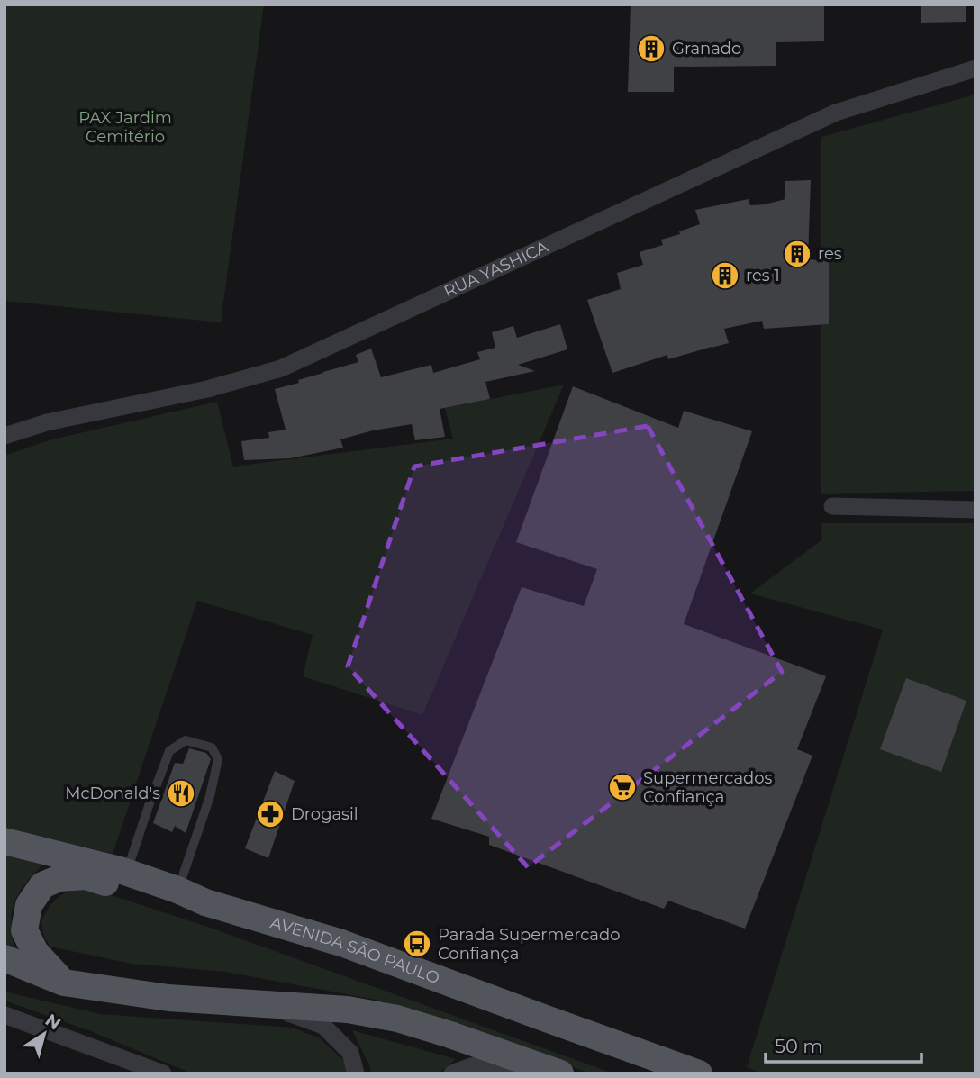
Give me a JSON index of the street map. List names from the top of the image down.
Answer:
{
  "streets": {
    "main road": ["AVENIDA SÃO PAULO"],
    "street": ["RUA YASHICA"]
  },
  "parks": ["PAX Jardim Cemitério"],
  "places": {
    "building": ["Granado", "res", "res 1"],
    "supermarket": ["Supermercados Confiança"],
    "restaurant": ["McDonald's"],
    "pharmacy": ["Drogasil"],
    "bus stop": ["Parada Supermercado Confiança"]
  },
  "scale_bar": "50 m",
  "north": "top right"
}
